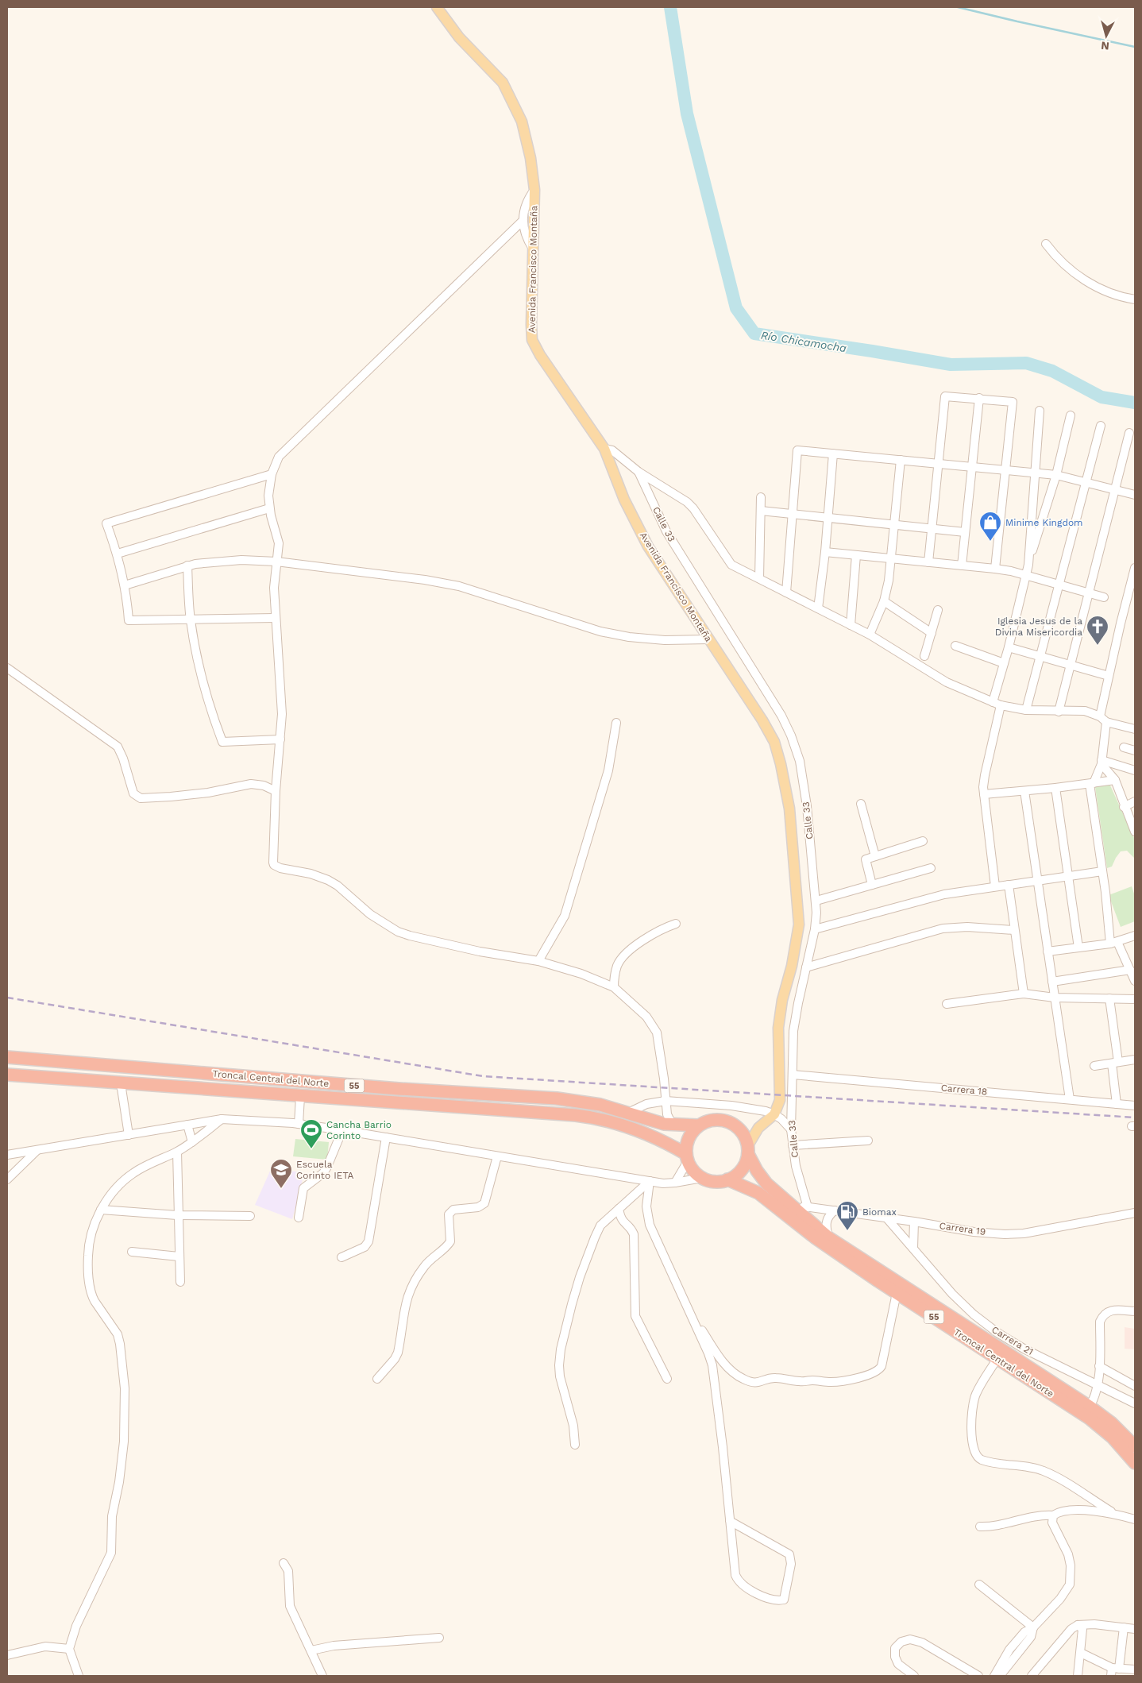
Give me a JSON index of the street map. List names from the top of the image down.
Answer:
{
  "streets": {
    "highway": ["Troncal Central del Norte", "55"],
    "main road": ["Avenida Francisco Montaña"],
    "street": [
      "Calle 33",
      "Carrera 18",
      "Carrera 19",
      "Carrera 21"
    ]
  },
  "crossings": [
    ["Calle 33", "Carrera 18"],
    ["Calle 33", "Carrera 19"],
    ["Troncal Central del Norte", "55"],
    ["Troncal Central del Norte", "Carrera 19"],
    ["Carrera 19", "Carrera 21"]
  ],
  "water": ["Río Chicamocha"],
  "places": {
    "shop": ["Minime Kingdom"],
    "church": ["Iglesia Jesus de la Divina Misericordia"],
    "sports": ["Cancha Barrio Corinto"],
    "school or university": ["Escuela Corinto IETA"],
    "fuel station": ["Biomax"]
  },
  "north": "bottom"
}
